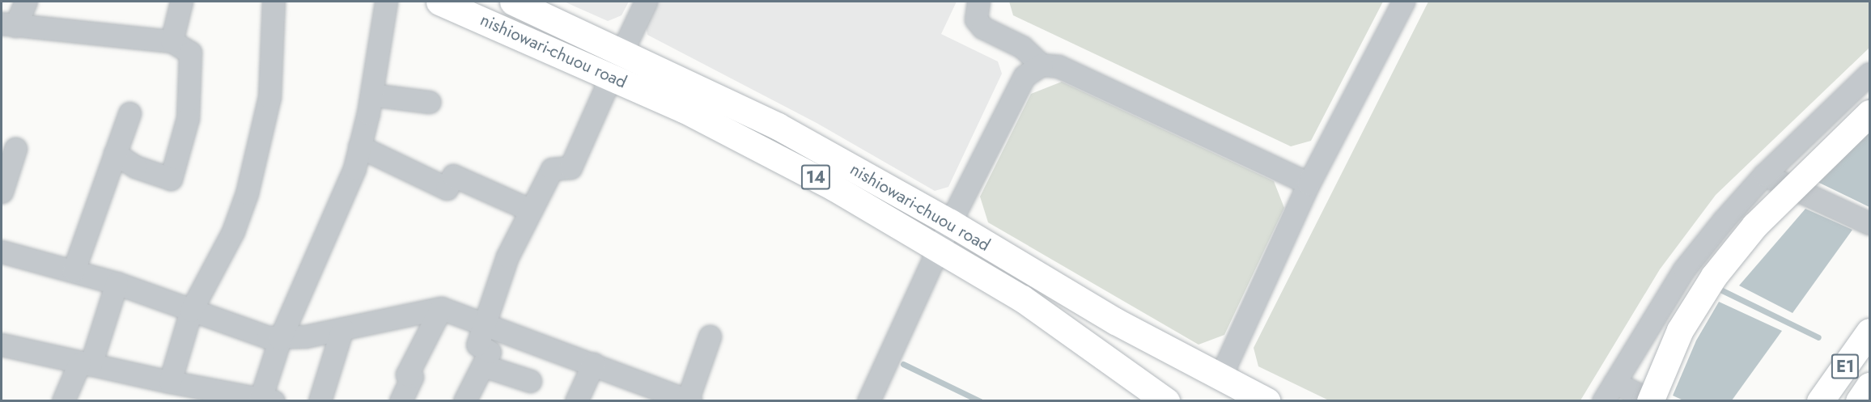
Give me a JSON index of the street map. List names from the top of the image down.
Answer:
{
  "streets": {
    "main road": ["nishiowari-chuou road", "14", "E1"]
  }
}
